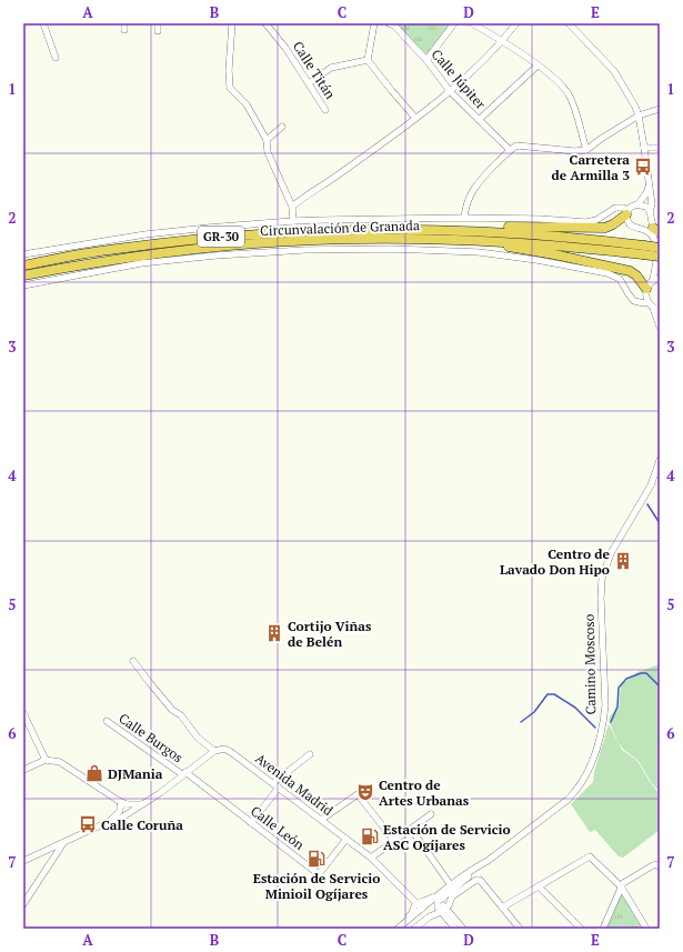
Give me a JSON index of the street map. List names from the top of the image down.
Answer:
{
  "streets": {
    "highway": ["Circunvalación de Granada", "GR-30"],
    "street": [
      "Calle Titán",
      "Calle Júpiter",
      "Camino Moscoso",
      "Calle Burgos",
      "Avenida Madrid",
      "Calle León"
    ]
  },
  "crossings": [
    ["Camino Moscoso", "Avenida Madrid"],
    ["Calle Burgos", "Calle León"],
    ["Avenida Madrid", "Calle León"]
  ],
  "places": {
    "bus stop": ["Carretera de Armilla 3", "Calle Coruña"],
    "building": ["Centro de Lavado Don Hipo", "Cortijo Viñas de Belén"],
    "shop": ["DJMania"],
    "theatre": ["Centro de Artes Urbanas"],
    "fuel station": ["Estación de Servicio ASC Ogíjares", "Estación de Servicio Minioil Ogíjares"]
  },
  "grid": {
    "columns": [
      "A",
      "B",
      "C",
      "D",
      "E"
    ],
    "rows": [
      "1",
      "2",
      "3",
      "4",
      "5",
      "6",
      "7"
    ]
  }
}
